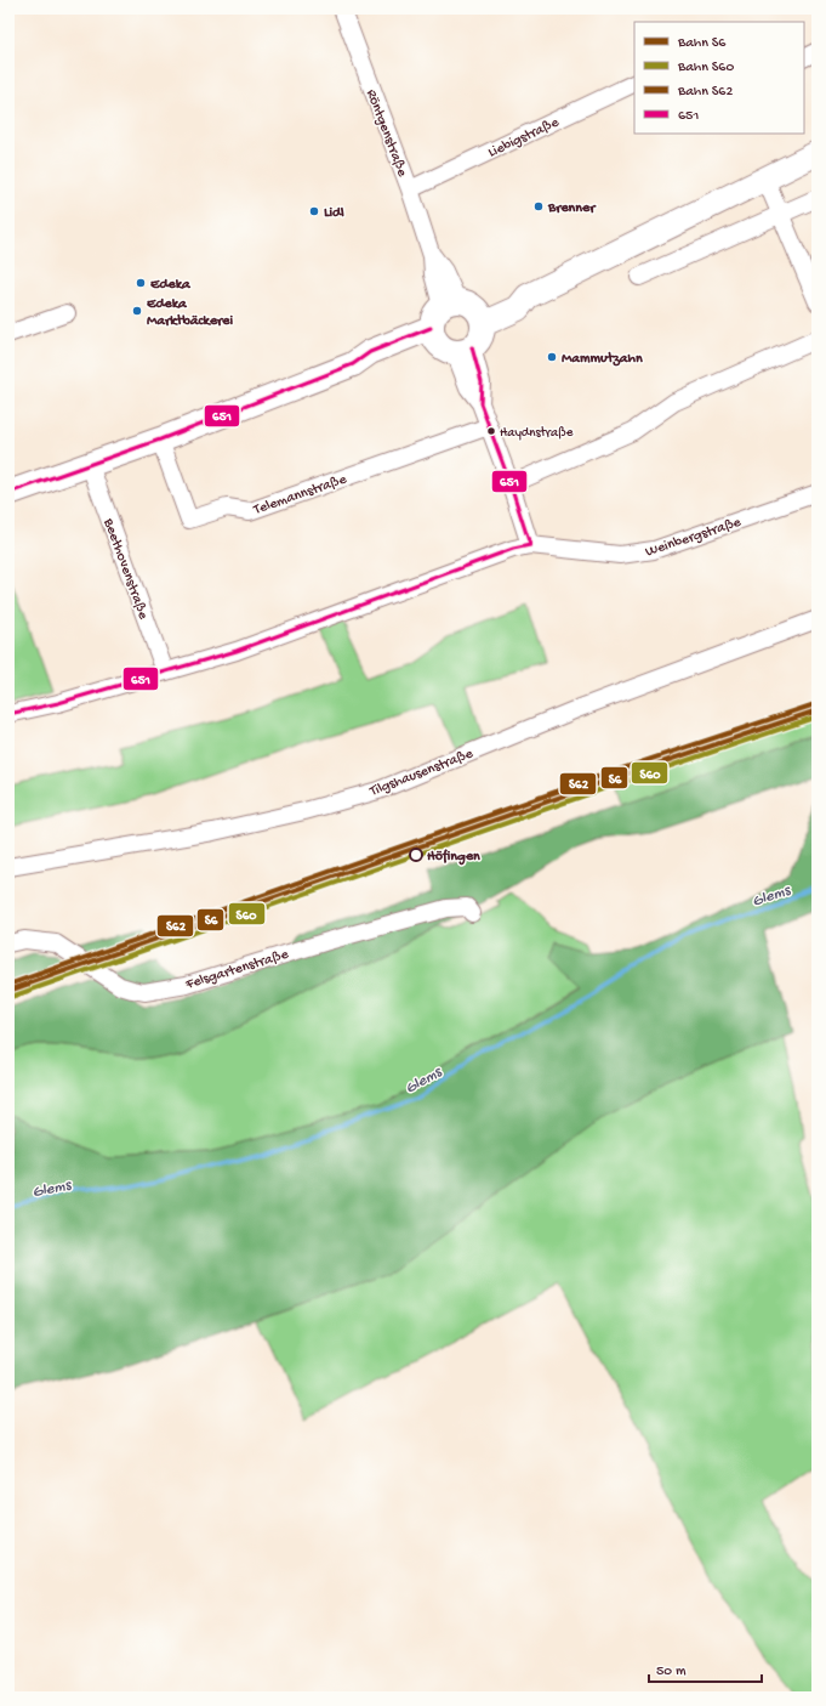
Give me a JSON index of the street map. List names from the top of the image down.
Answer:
{
  "streets": {
    "street": [
      "Röntgenstraße",
      "Liebigstraße",
      "Telemannstraße",
      "Weinbergstraße",
      "Beethovenstraße",
      "Tilgshausenstraße",
      "Felsgartenstraße"
    ]
  },
  "crossings": [
    ["Röntgenstraße", "Liebigstraße"],
    ["Weinbergstraße", "Beethovenstraße"]
  ],
  "water": ["Glems"],
  "places": [
    "Brenner",
    "Lidl",
    "Edeka",
    "Edeka Marktbäckerei",
    "Mammutzahn",
    "Haydnstraße",
    "Höfingen"
  ],
  "lines": [
    "transit line 651",
    "rail line S62",
    "rail line S6",
    "rail line S60"
  ],
  "legend": [
    "Bahn S6",
    "Bahn S60",
    "Bahn S62",
    "651"
  ],
  "scale_bar": "50 m"
}
